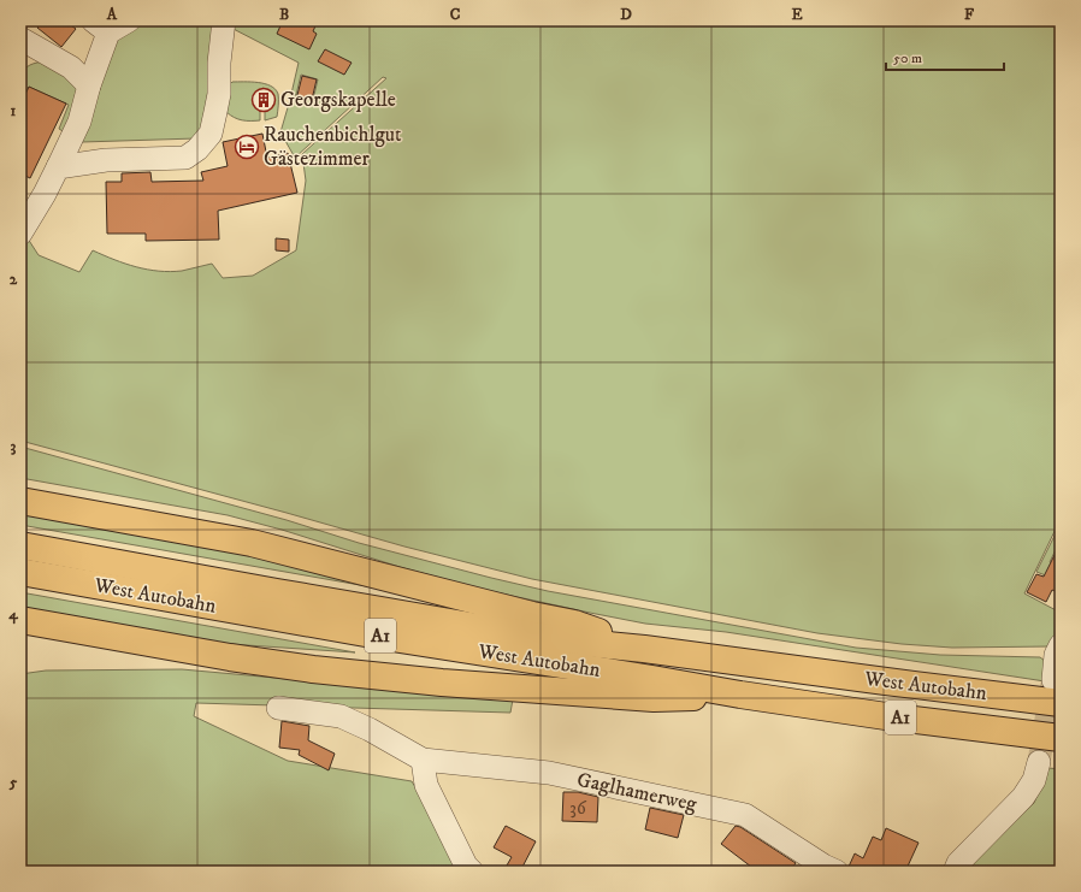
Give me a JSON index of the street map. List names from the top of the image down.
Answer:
{
  "streets": {
    "highway": ["West Autobahn", "A1"],
    "street": ["Gaglhamerweg"]
  },
  "places": {
    "building": ["Georgskapelle"],
    "hotel": ["Rauchenbichlgut Gästezimmer"]
  },
  "house_numbers": ["36"],
  "scale_bar": "50 m",
  "grid": {
    "columns": [
      "A",
      "B",
      "C",
      "D",
      "E",
      "F"
    ],
    "rows": [
      "1",
      "2",
      "3",
      "4",
      "5"
    ]
  }
}
